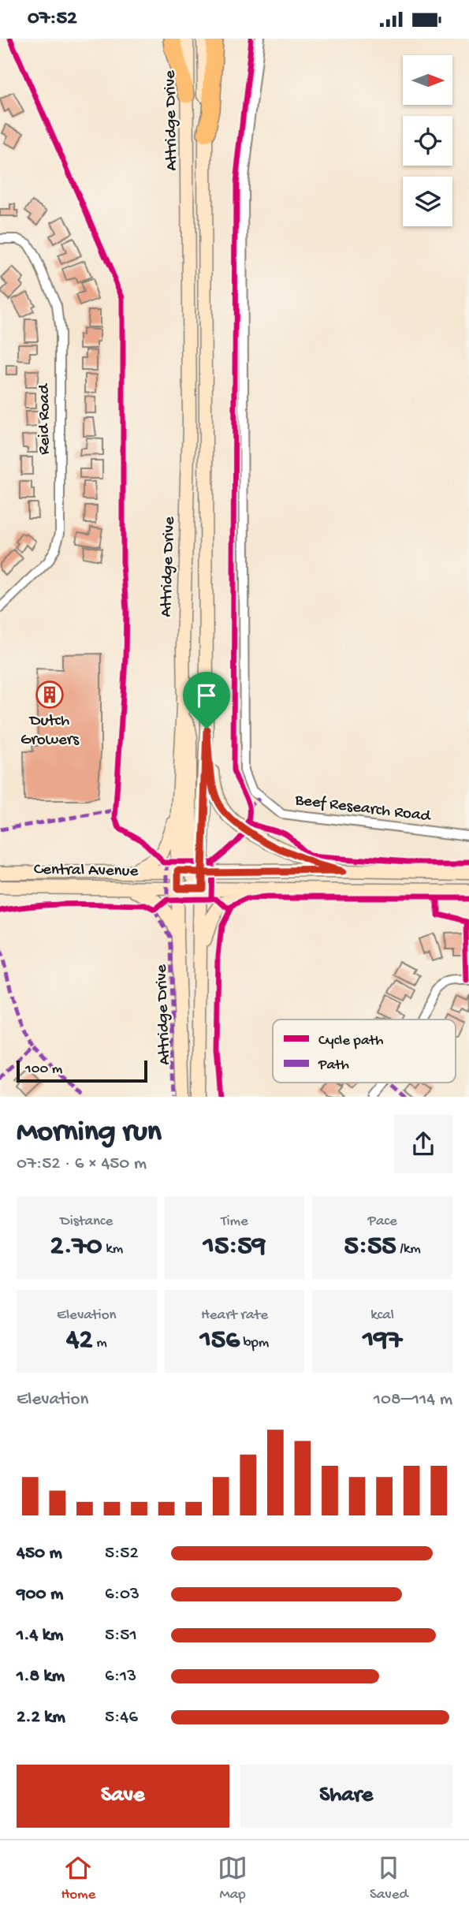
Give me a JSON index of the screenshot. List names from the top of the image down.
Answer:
{
  "streets": {
    "main road": ["Attridge Drive", "Central Avenue"],
    "street": ["Reid Road", "Beef Research Road"]
  },
  "crossings": [
    ["Attridge Drive", "Central Avenue"]
  ],
  "places": {
    "building": ["Dutch Growers"]
  },
  "legend": ["Cycle path", "Path"],
  "scale_bar": "100 m",
  "north": "right",
  "page": {
    "status": "07:52",
    "scale": "100 m",
    "heading": ["Morning run", "07:52 · 6 × 450 m"],
    "stats": [
      ["Distance", "2.70 km"],
      ["Time", "15:59"],
      ["Pace", "5:55 /km"],
      ["Elevation", "42 m"],
      ["Heart rate", "156 bpm"],
      ["kcal", "197"]
    ],
    "chart": ["Elevation", "108–114 m"],
    "list": [
      {
        "name": "450 m",
        "note": "5:52"
      },
      {
        "name": "900 m",
        "note": "6:03"
      },
      {
        "name": "1.4 km",
        "note": "5:51"
      },
      {
        "name": "1.8 km",
        "note": "6:13"
      },
      {
        "name": "2.2 km",
        "note": "5:46"
      }
    ],
    "buttons": ["Save", "Share"],
    "tabs": ["Home", "Map", "Saved"]
  }
}
